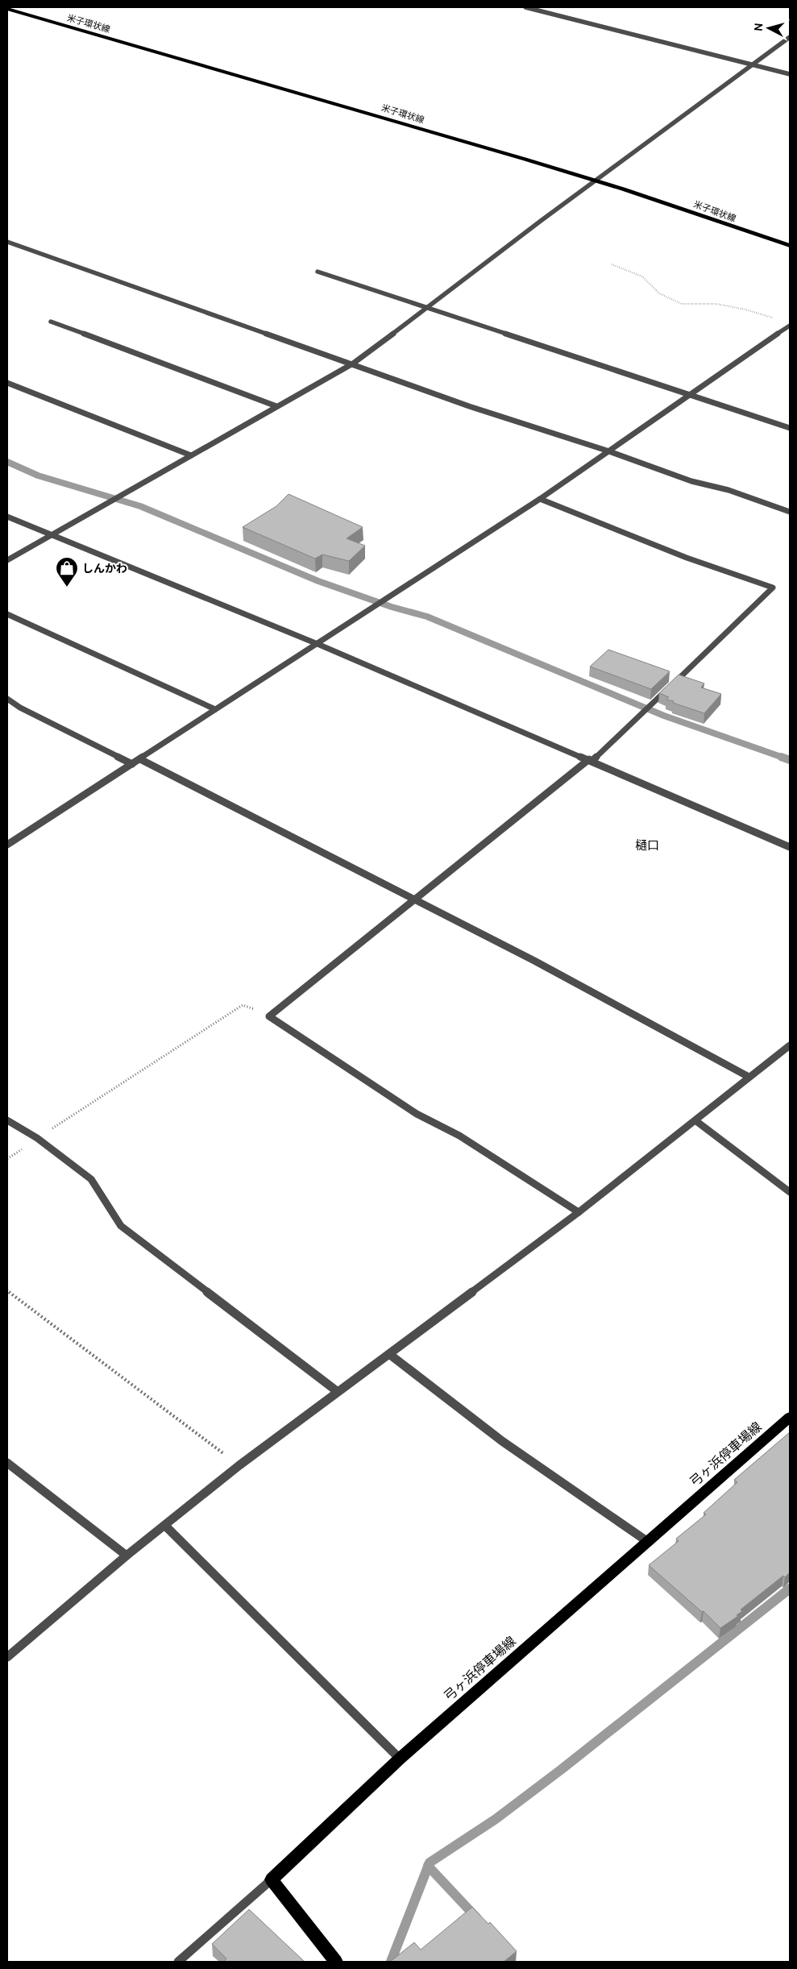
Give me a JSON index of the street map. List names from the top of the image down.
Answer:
{
  "streets": {
    "main road": ["米子環状線", "弓ヶ浜停車場線"]
  },
  "districts": ["樋口"],
  "places": {
    "shop": ["しんかわ"]
  },
  "north": "left"
}
